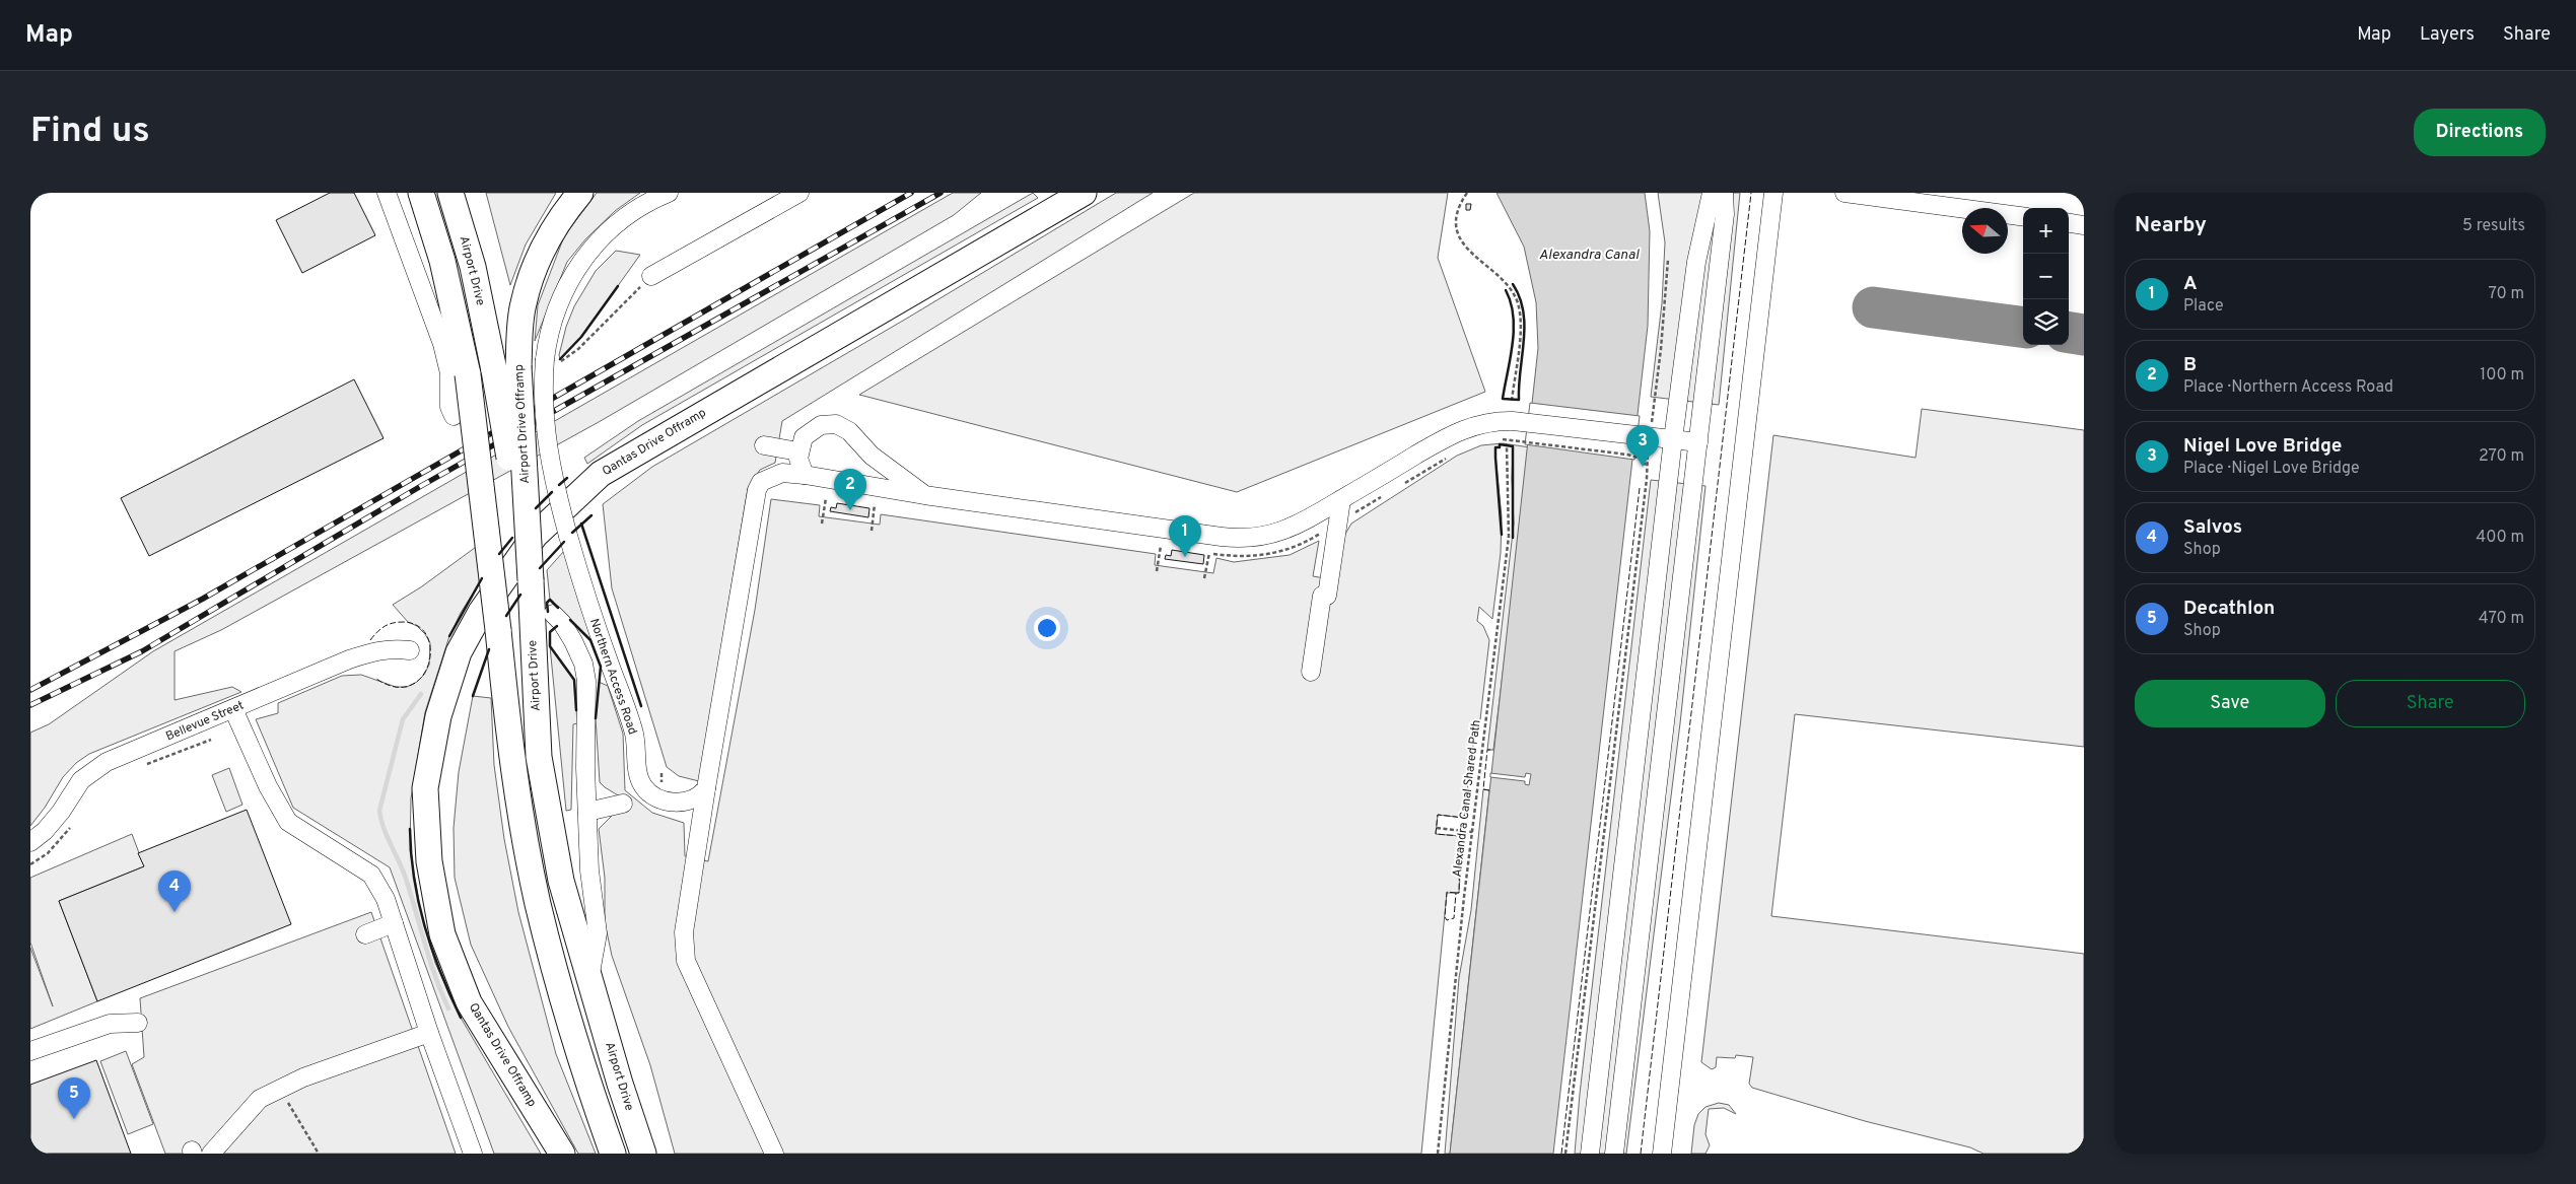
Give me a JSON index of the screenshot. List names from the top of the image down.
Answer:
{
  "streets": {
    "highway": ["Airport Drive", "Airport Drive Offramp", "Qantas Drive Offramp"],
    "street": ["Northern Access Road", "Bellevue Street"],
    "path": ["Alexandra Canal Shared Path"]
  },
  "crossings": [
    ["Airport Drive", "Airport Drive Offramp"]
  ],
  "water": ["Alexandra Canal"],
  "north": "left",
  "page": {
    "header": "Map",
    "nav": ["Map", "Layers", "Share"],
    "buttons": [
      "Directions",
      ["Save", "Share"]
    ],
    "title": "Find us",
    "heading": ["Nearby", "5 results"],
    "map_buttons": ["+", "−"],
    "list": [
      {
        "mark": "1",
        "name": "A",
        "note": "Place",
        "value": "70 m"
      },
      {
        "mark": "2",
        "name": "B",
        "note": "Place · Northern Access Road",
        "value": "100 m"
      },
      {
        "mark": "3",
        "name": "Nigel Love Bridge",
        "note": "Place · Nigel Love Bridge",
        "value": "270 m"
      },
      {
        "mark": "4",
        "name": "Salvos",
        "note": "Shop",
        "value": "400 m"
      },
      {
        "mark": "5",
        "name": "Decathlon",
        "note": "Shop",
        "value": "470 m"
      }
    ],
    "pins": [
      "3",
      "2",
      "1",
      "4",
      "5"
    ]
  }
}
